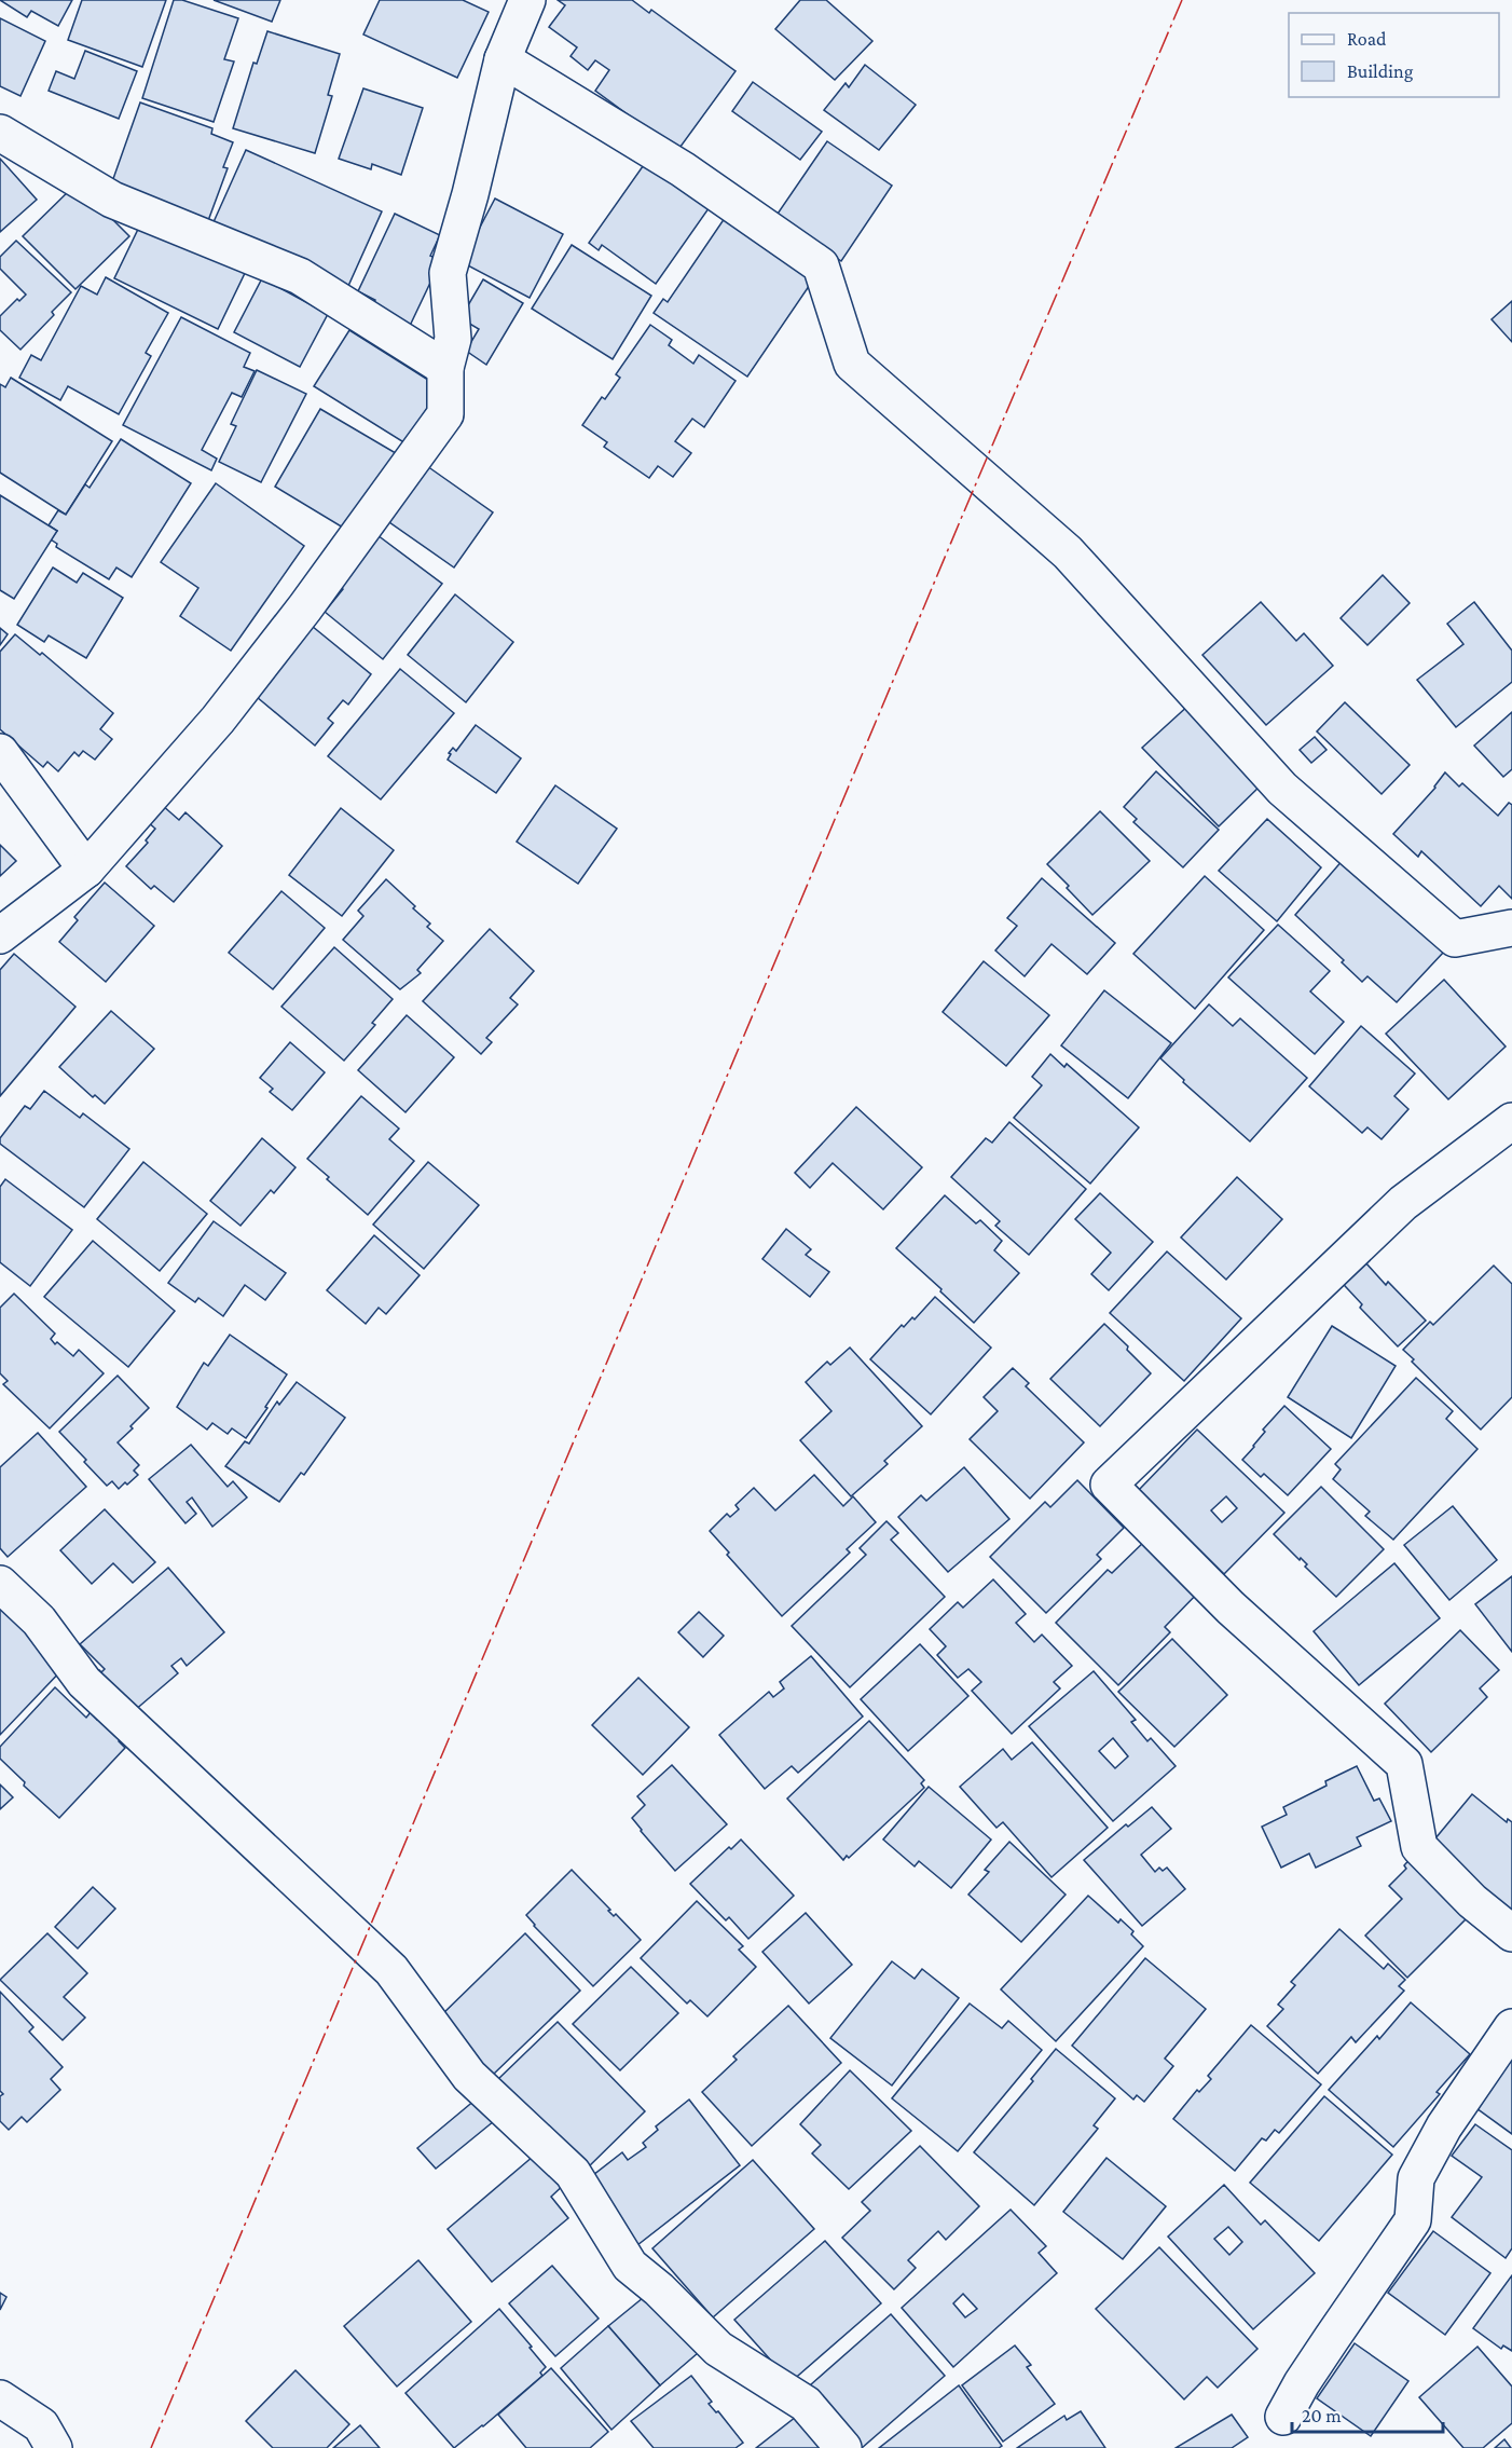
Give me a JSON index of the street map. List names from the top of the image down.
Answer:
{
  "legend": ["Road", "Building"],
  "scale_bar": "20 m"
}
